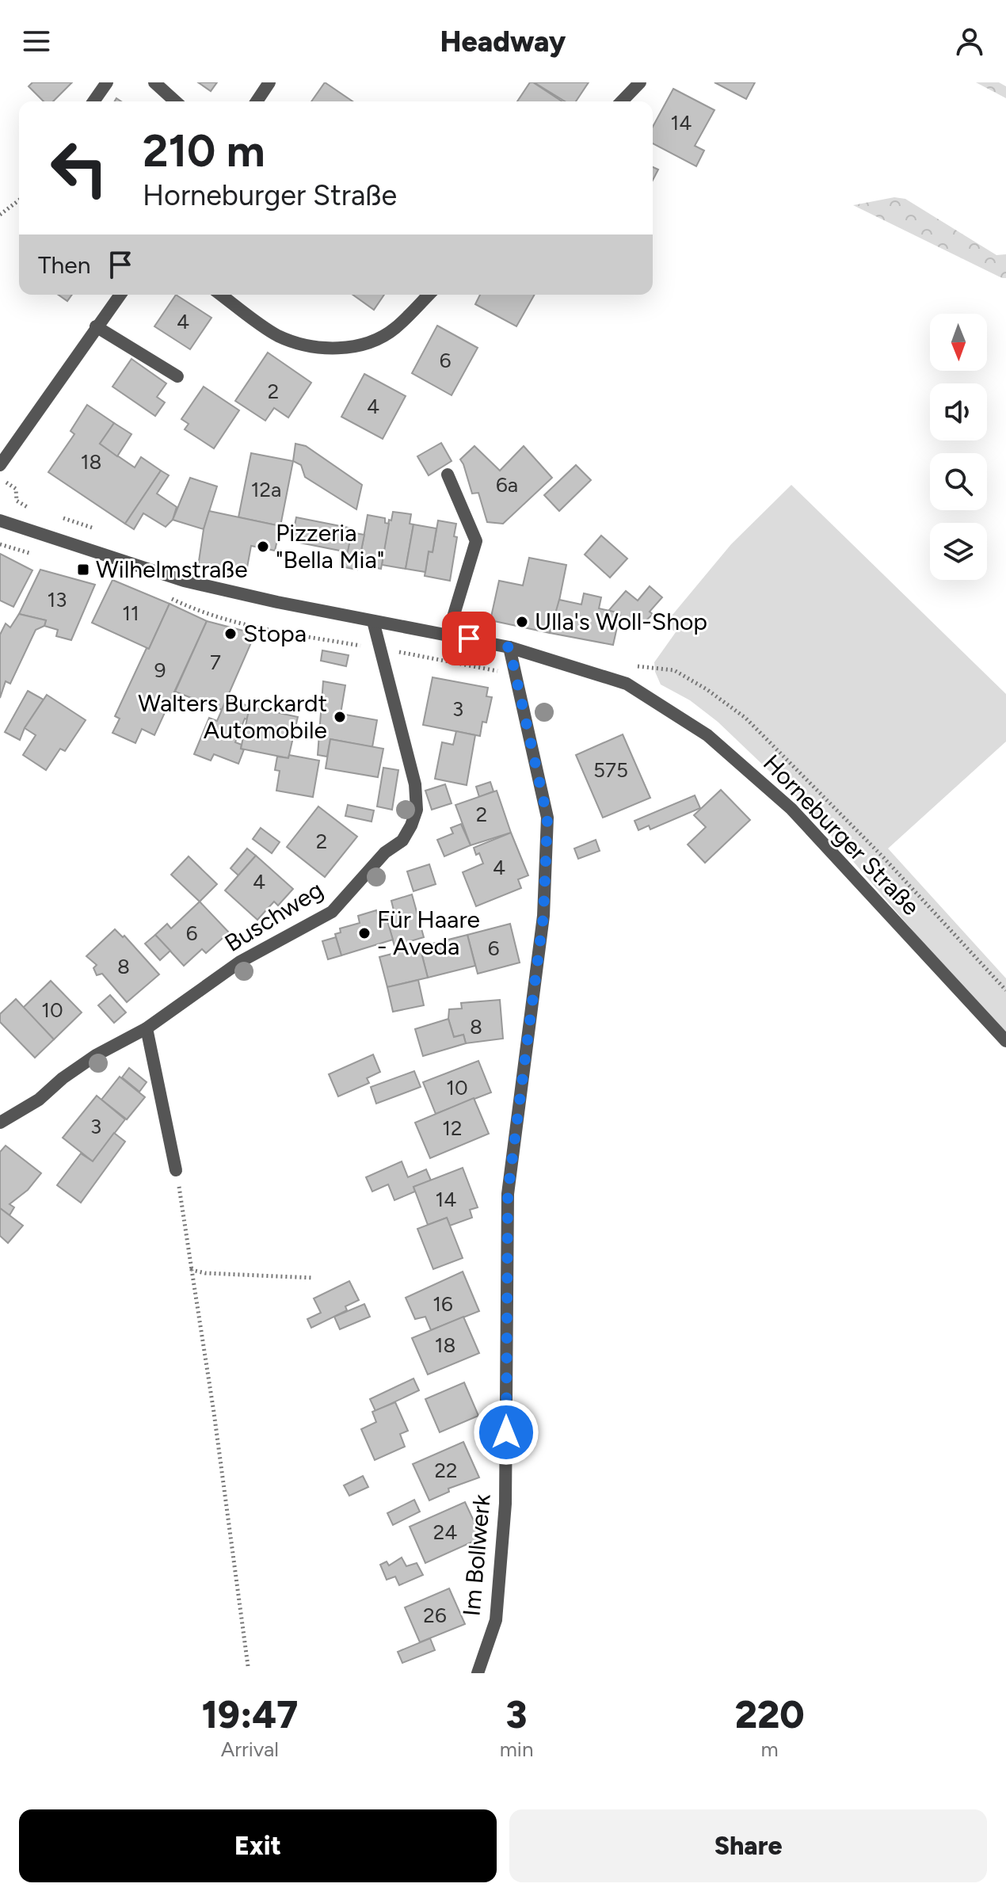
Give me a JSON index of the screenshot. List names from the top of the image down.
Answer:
{
  "streets": {
    "street": ["Horneburger Straße", "Buschweg", "Im Bollwerk"]
  },
  "crossings": [
    ["Horneburger Straße", "Buschweg"],
    ["Horneburger Straße", "Im Bollwerk"]
  ],
  "places": {
    "other": [
      "Pizzeria \"Bella Mia\"",
      "Ulla's Woll-Shop",
      "Stopa",
      "Walters Burckardt Automobile",
      "Für Haare - Aveda"
    ],
    "transit": ["Wilhelmstraße"]
  },
  "house_numbers": [
    "14",
    "4",
    "6",
    "2",
    "4",
    "18",
    "6a",
    "12a",
    "13",
    "11",
    "7",
    "9",
    "3",
    "575",
    "2",
    "2",
    "4",
    "4",
    "6",
    "6",
    "8",
    "10",
    "8",
    "10",
    "3",
    "12",
    "14",
    "16",
    "18",
    "22",
    "24",
    "26"
  ],
  "north": "bottom",
  "page": {
    "header": "Headway",
    "turn": ["210 m", "Horneburger Straße"],
    "then": "Then",
    "eta": [
      "19:47",
      "Arrival",
      "3",
      "min",
      "220",
      "m"
    ],
    "buttons": ["Exit", "Share"]
  }
}
